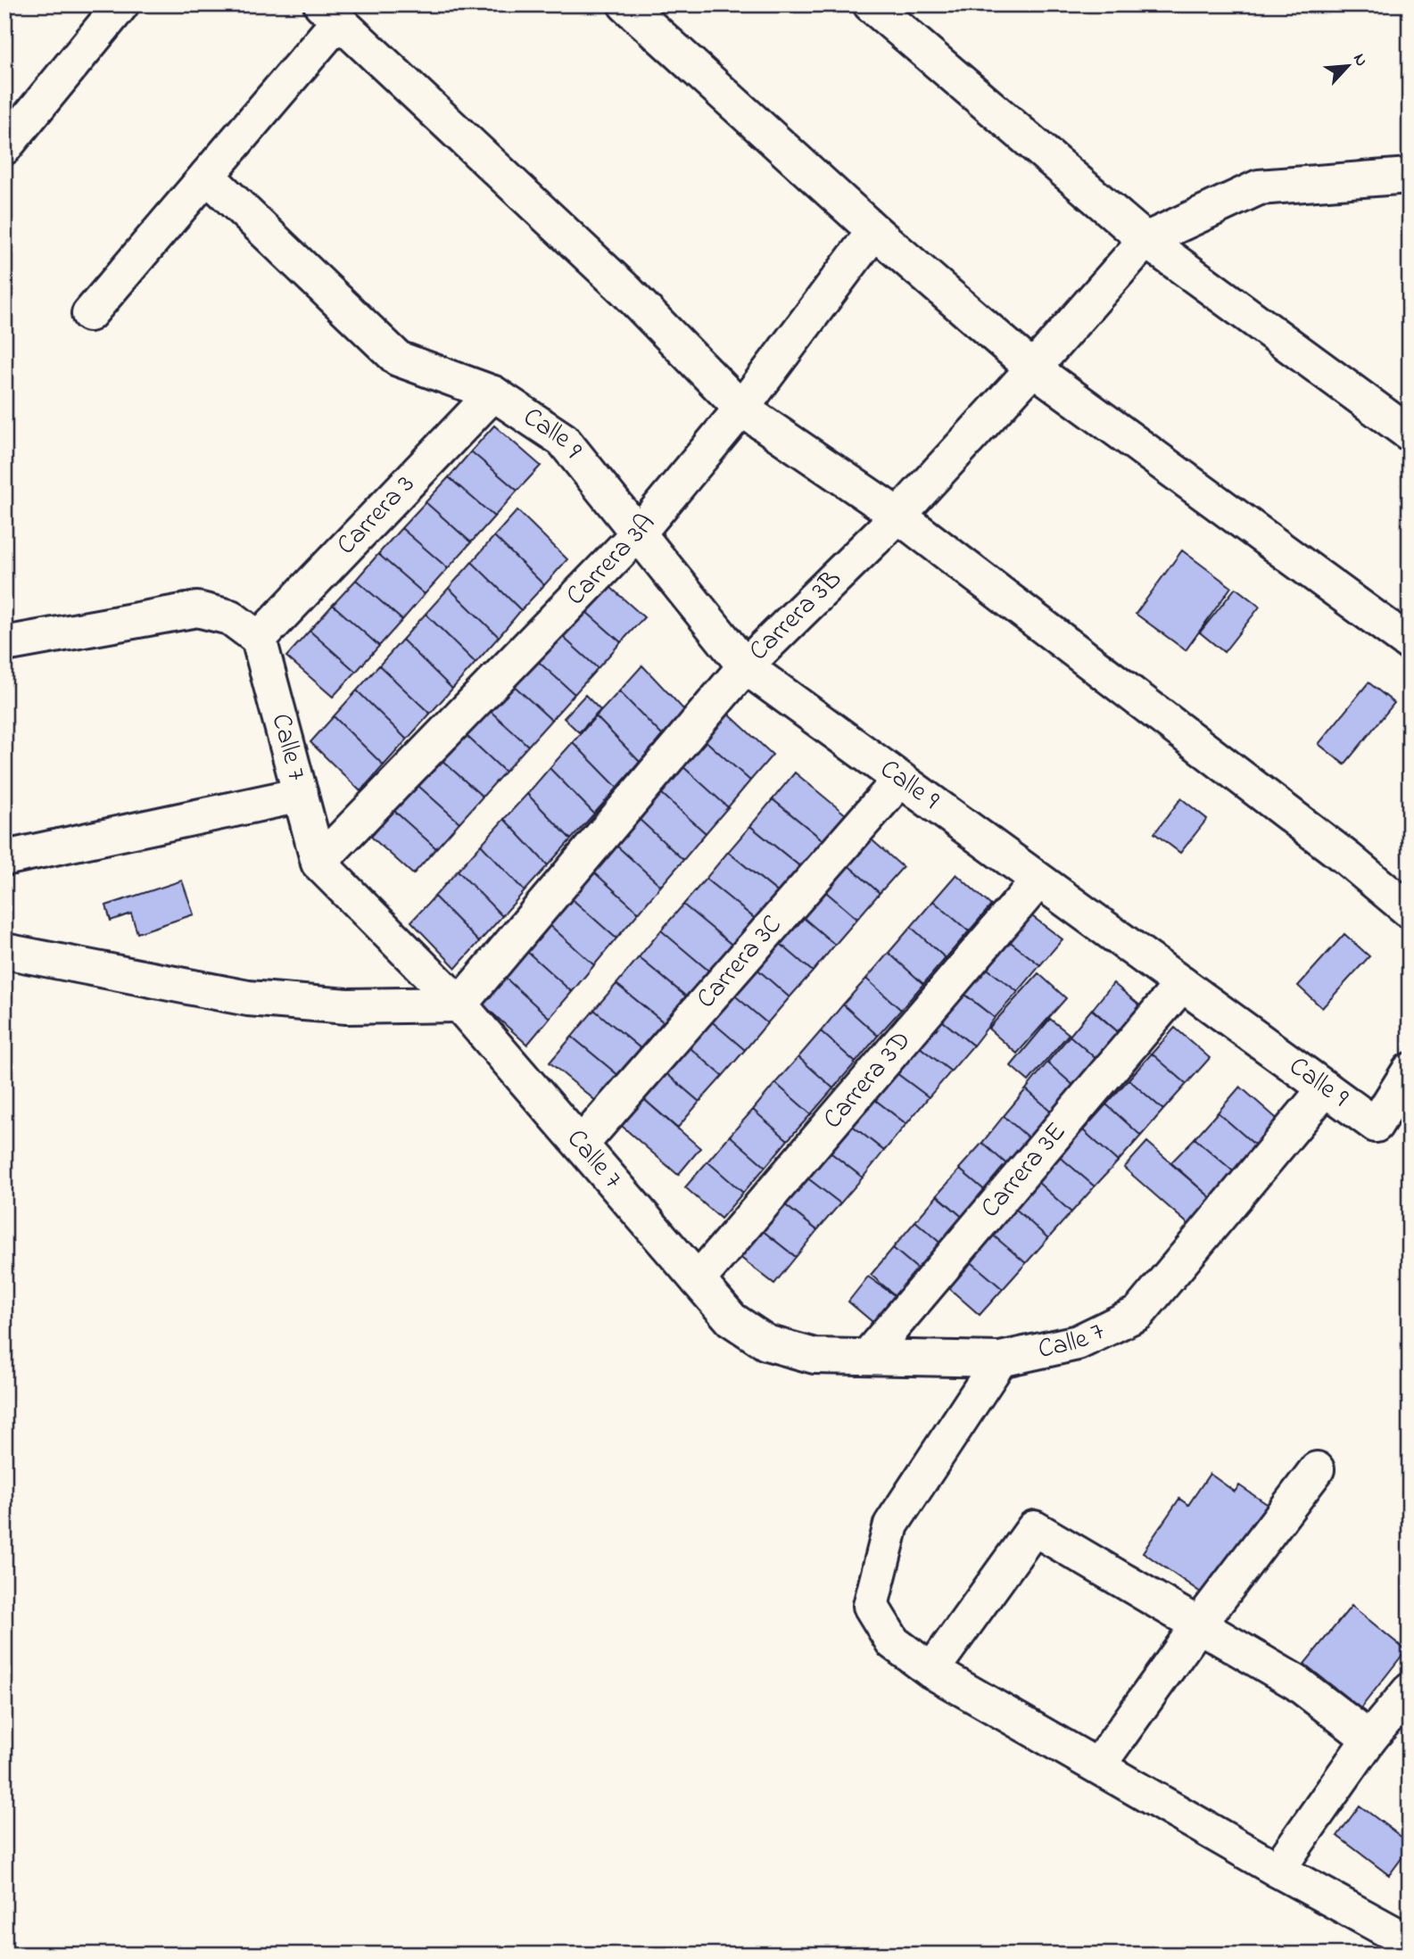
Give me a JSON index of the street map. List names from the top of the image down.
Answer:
{
  "streets": {
    "street": [
      "Calle 9",
      "Carrera 3",
      "Carrera 3A",
      "Carrera 3B",
      "Calle 7",
      "Carrera 3C",
      "Carrera 3D",
      "Carrera 3E"
    ]
  },
  "crossings": [
    ["Calle 9", "Carrera 3"],
    ["Calle 9", "Carrera 3A"],
    ["Calle 9", "Carrera 3B"],
    ["Calle 9", "Calle 7"],
    ["Calle 9", "Carrera 3C"],
    ["Calle 9", "Carrera 3D"],
    ["Calle 9", "Carrera 3E"],
    ["Carrera 3", "Calle 7"],
    ["Carrera 3A", "Calle 7"],
    ["Carrera 3B", "Calle 7"],
    ["Calle 7", "Carrera 3C"],
    ["Calle 7", "Carrera 3D"],
    ["Calle 7", "Carrera 3E"]
  ],
  "north": "top right"
}
